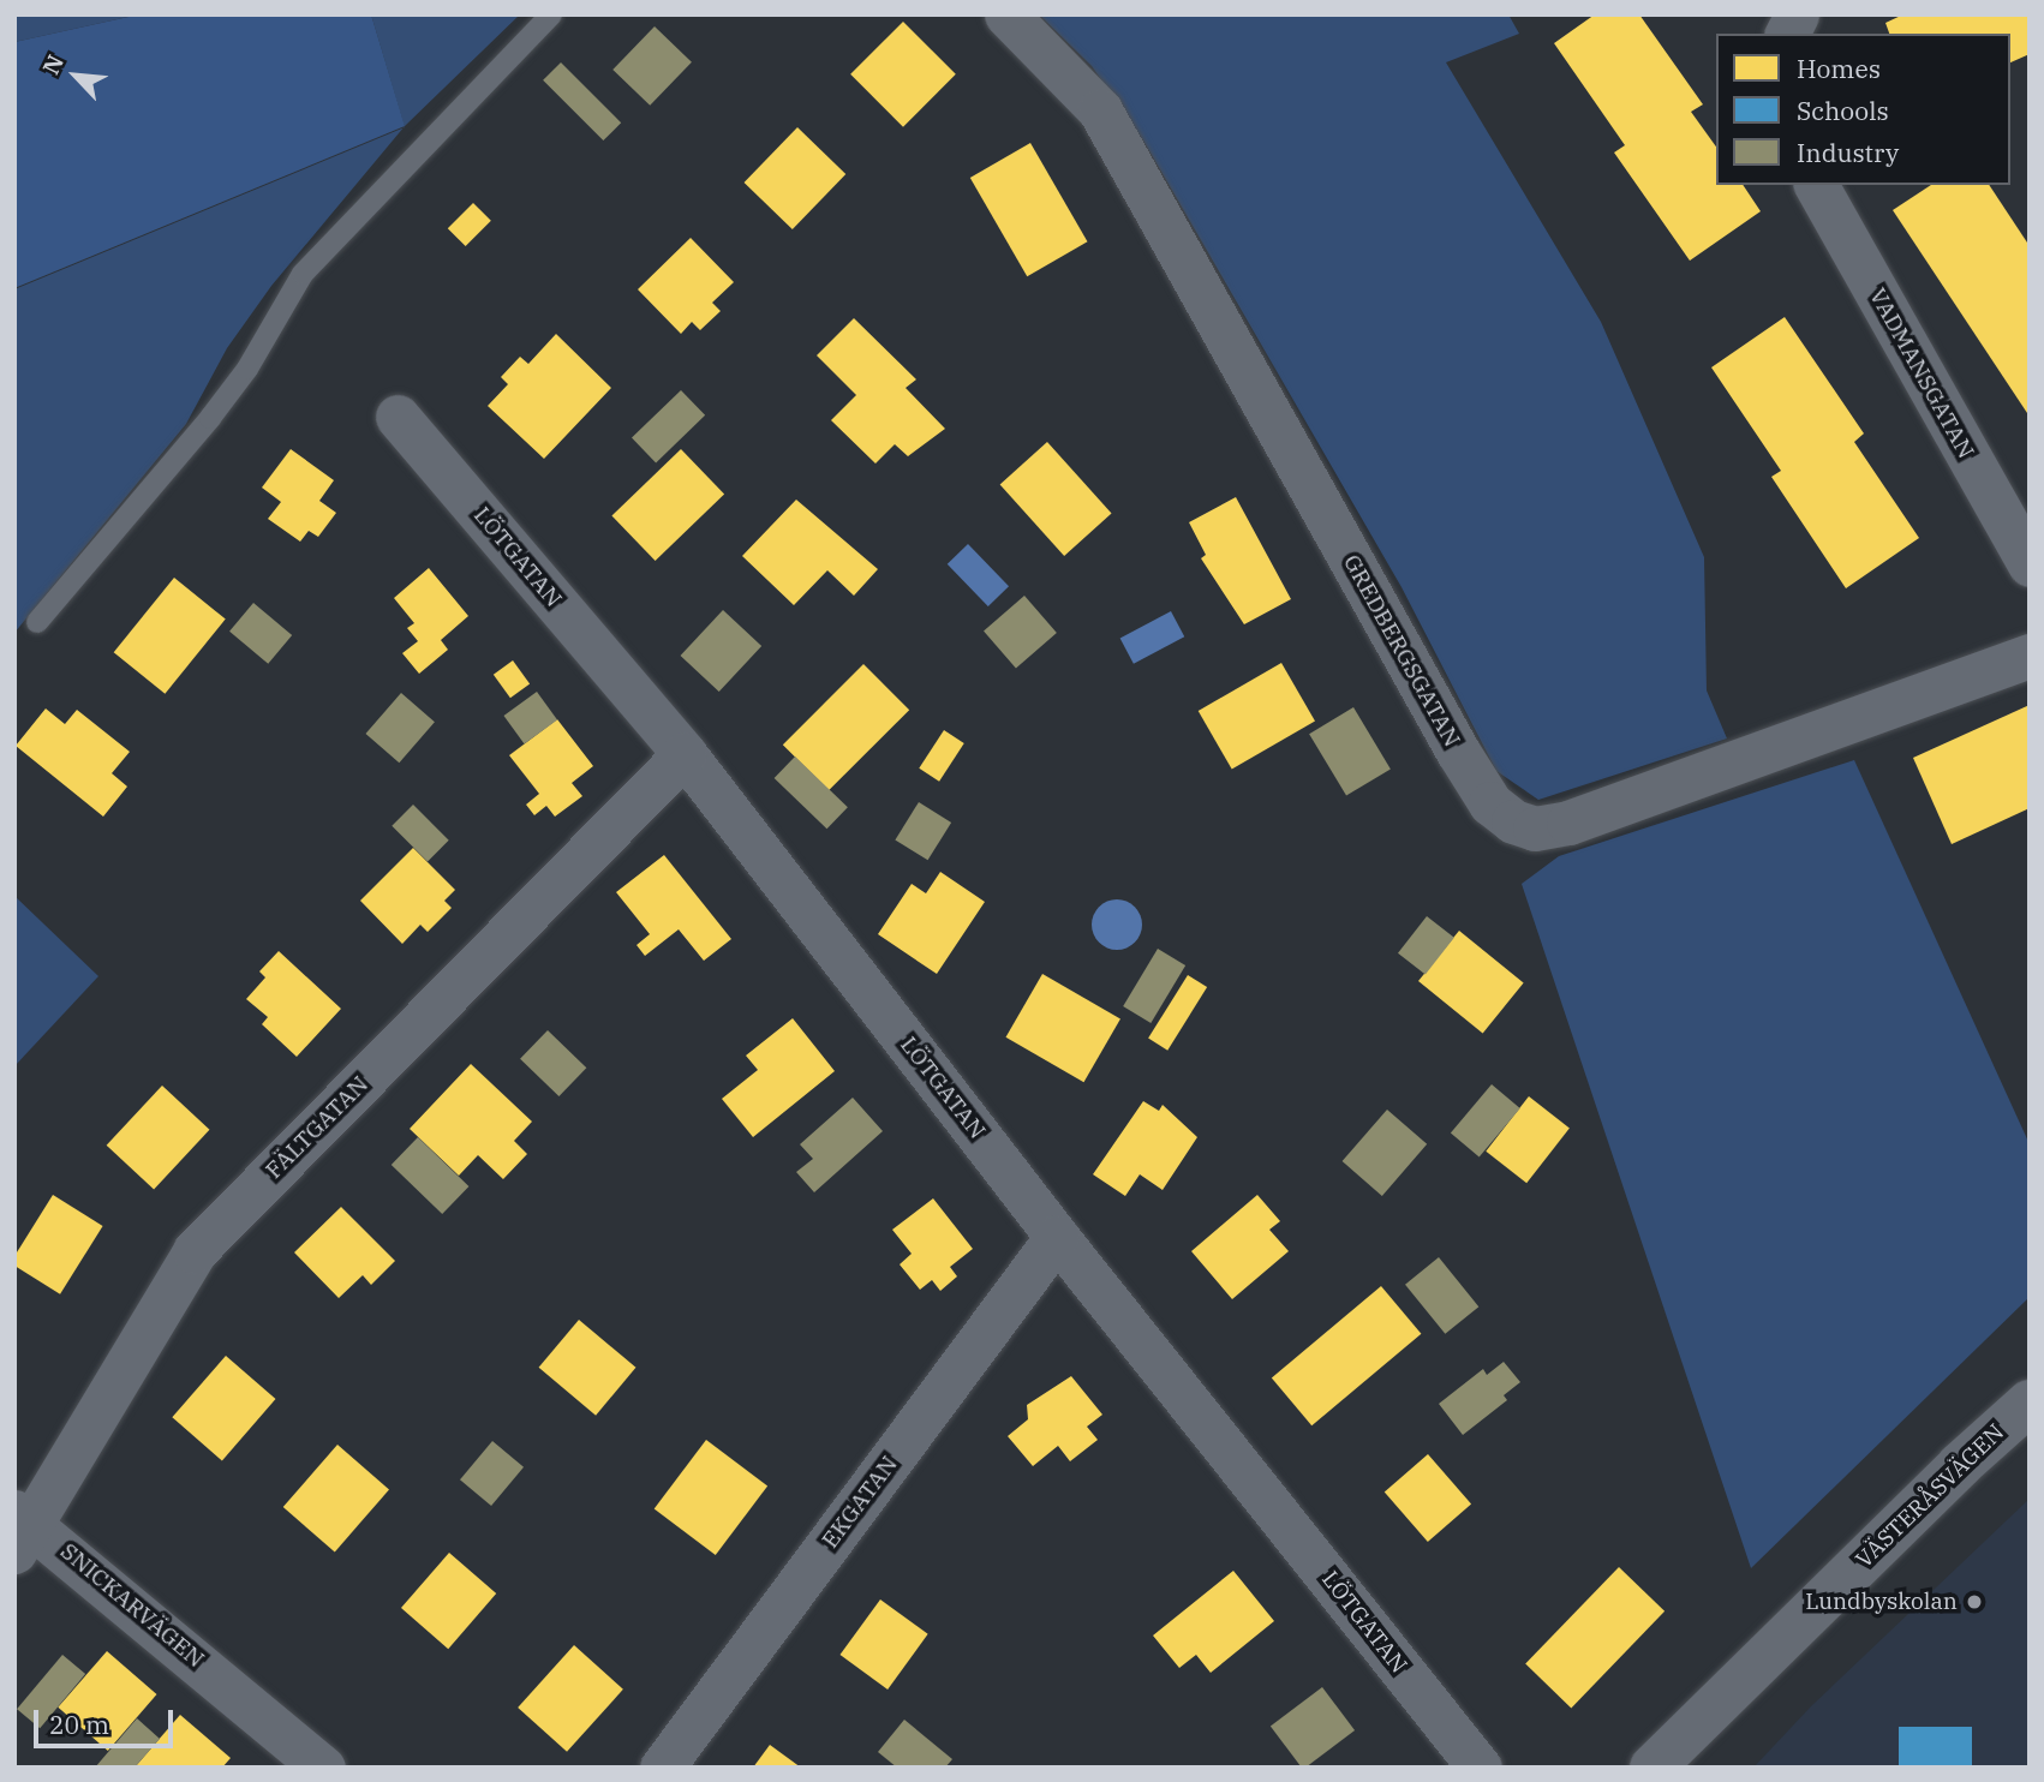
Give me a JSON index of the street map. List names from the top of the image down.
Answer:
{
  "streets": {
    "street": [
      "VADMANSGATAN",
      "LÖTGATAN",
      "GREDBERGSGATAN",
      "FÄLTGATAN",
      "VÄSTERÅSVÄGEN",
      "EKGATAN",
      "SNICKARVÄGEN"
    ]
  },
  "crossings": [
    ["LÖTGATAN", "FÄLTGATAN"],
    ["LÖTGATAN", "EKGATAN"],
    ["FÄLTGATAN", "SNICKARVÄGEN"]
  ],
  "places": ["Lundbyskolan"],
  "legend": ["Homes", "Schools", "Industry"],
  "scale_bar": "20 m",
  "north": "top left"
}
